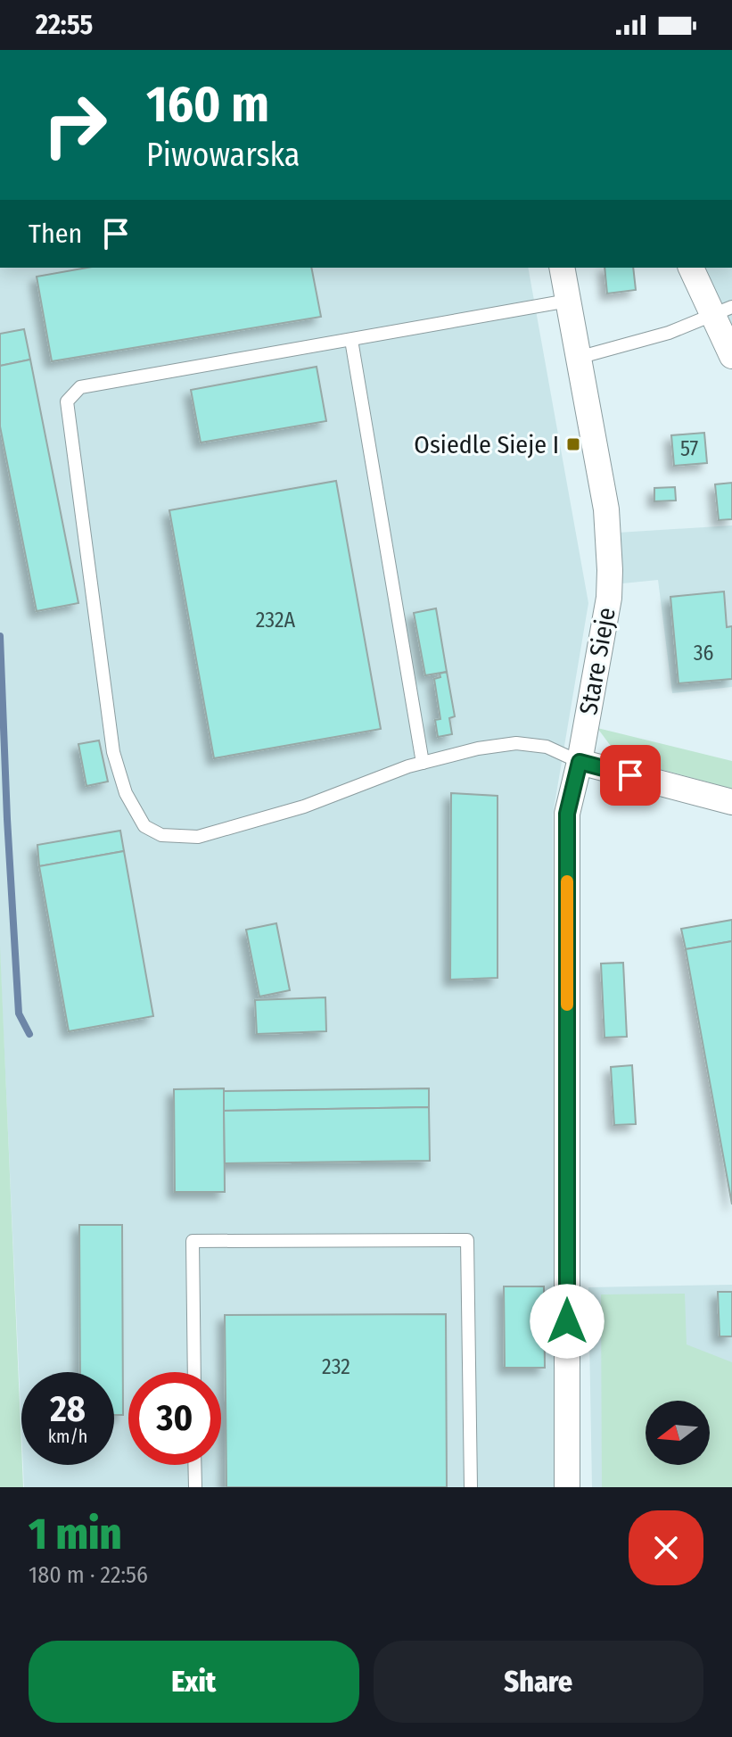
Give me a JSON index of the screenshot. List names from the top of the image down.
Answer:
{
  "streets": {
    "street": ["Stare Sieje"]
  },
  "places": {
    "transit": ["Osiedle Sieje I"]
  },
  "house_numbers": [
    "57",
    "232A",
    "36",
    "232"
  ],
  "north": "left",
  "page": {
    "status": "22:55",
    "turn": ["160 m", "Piwowarska"],
    "then": "Then",
    "speed": "28 km/h",
    "limit": "30",
    "heading": ["1 min", "180 m · 22:56"],
    "buttons": ["Exit", "Share"]
  }
}
